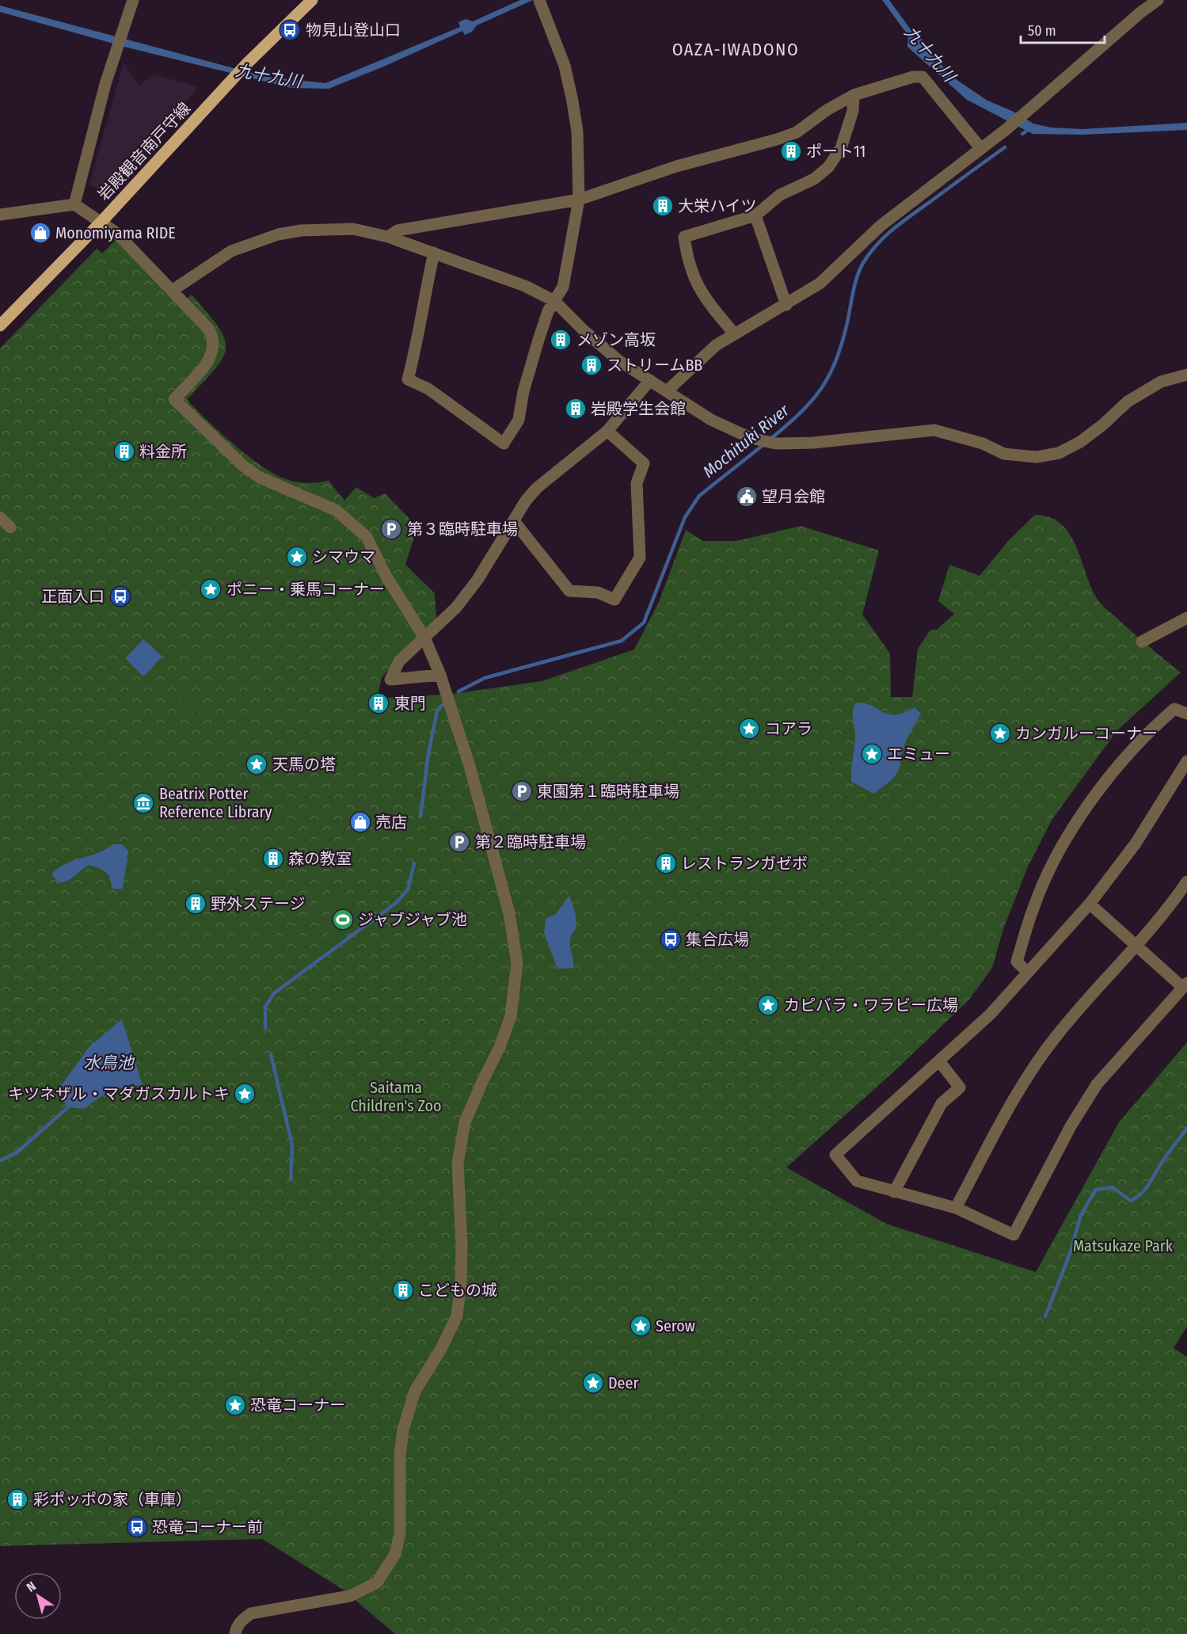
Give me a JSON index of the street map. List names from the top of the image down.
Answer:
{
  "streets": {
    "main road": ["岩殿観音南戸守線"]
  },
  "districts": ["OAZA-IWADONO"],
  "water": ["九十九川", "Mochituki River", "水鳥池"],
  "parks": ["Saitama Children's Zoo", "Matsukaze Park"],
  "places": {
    "bus stop": [
      "物見山登山口",
      "正面入口",
      "集合広場",
      "恐竜コーナー前"
    ],
    "building": [
      "ポート11",
      "大栄ハイツ",
      "メゾン高坂",
      "ストリームBB",
      "岩殿学生会館",
      "料金所",
      "東門",
      "森の教室",
      "レストランガゼボ",
      "野外ステージ",
      "こどもの城",
      "彩ポッポの家（車庫）"
    ],
    "shop": ["Monomiyama RIDE", "売店"],
    "public building": ["望月会館"],
    "parking": ["第３臨時駐車場", "東園第１臨時駐車場", "第２臨時駐車場"],
    "place": [
      "シマウマ",
      "ポニー・乗馬コーナー",
      "コアラ",
      "カンガルーコーナー",
      "エミュー",
      "天馬の塔",
      "カピバラ・ワラビー広場",
      "キツネザル・マダガスカルトキ",
      "Serow",
      "Deer",
      "恐竜コーナー"
    ],
    "museum": ["Beatrix Potter Reference Library"],
    "sports": ["ジャブジャブ池"]
  },
  "scale_bar": "50 m",
  "north": "top left"
}
